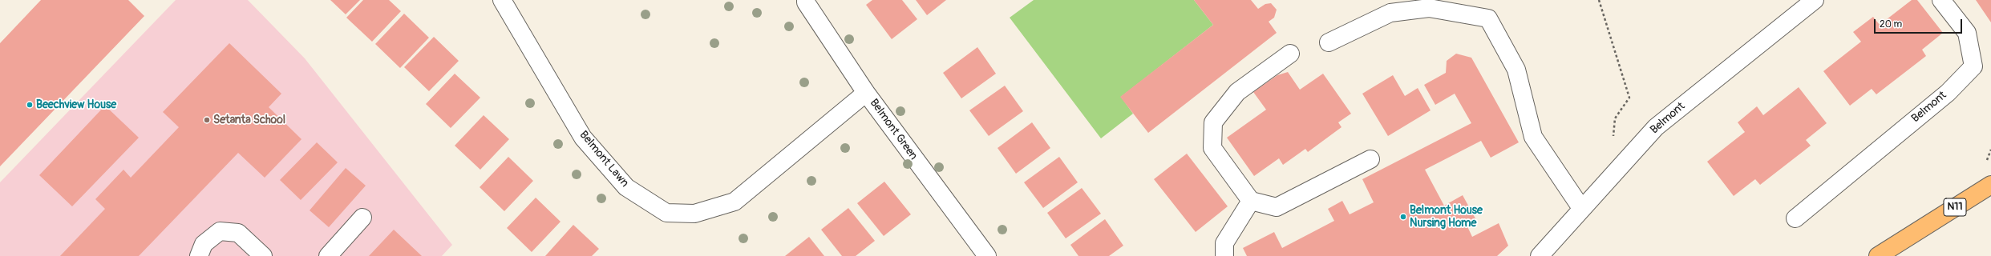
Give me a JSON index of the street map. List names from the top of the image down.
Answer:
{
  "streets": {
    "highway": ["N11"],
    "street": ["Belmont", "Belmont Green", "Belmont Lawn"]
  },
  "crossings": [
    ["Belmont Green", "Belmont Lawn"]
  ],
  "places": ["Beechview House", "Setanta School", "Belmont House Nursing Home"],
  "scale_bar": "20 m"
}
